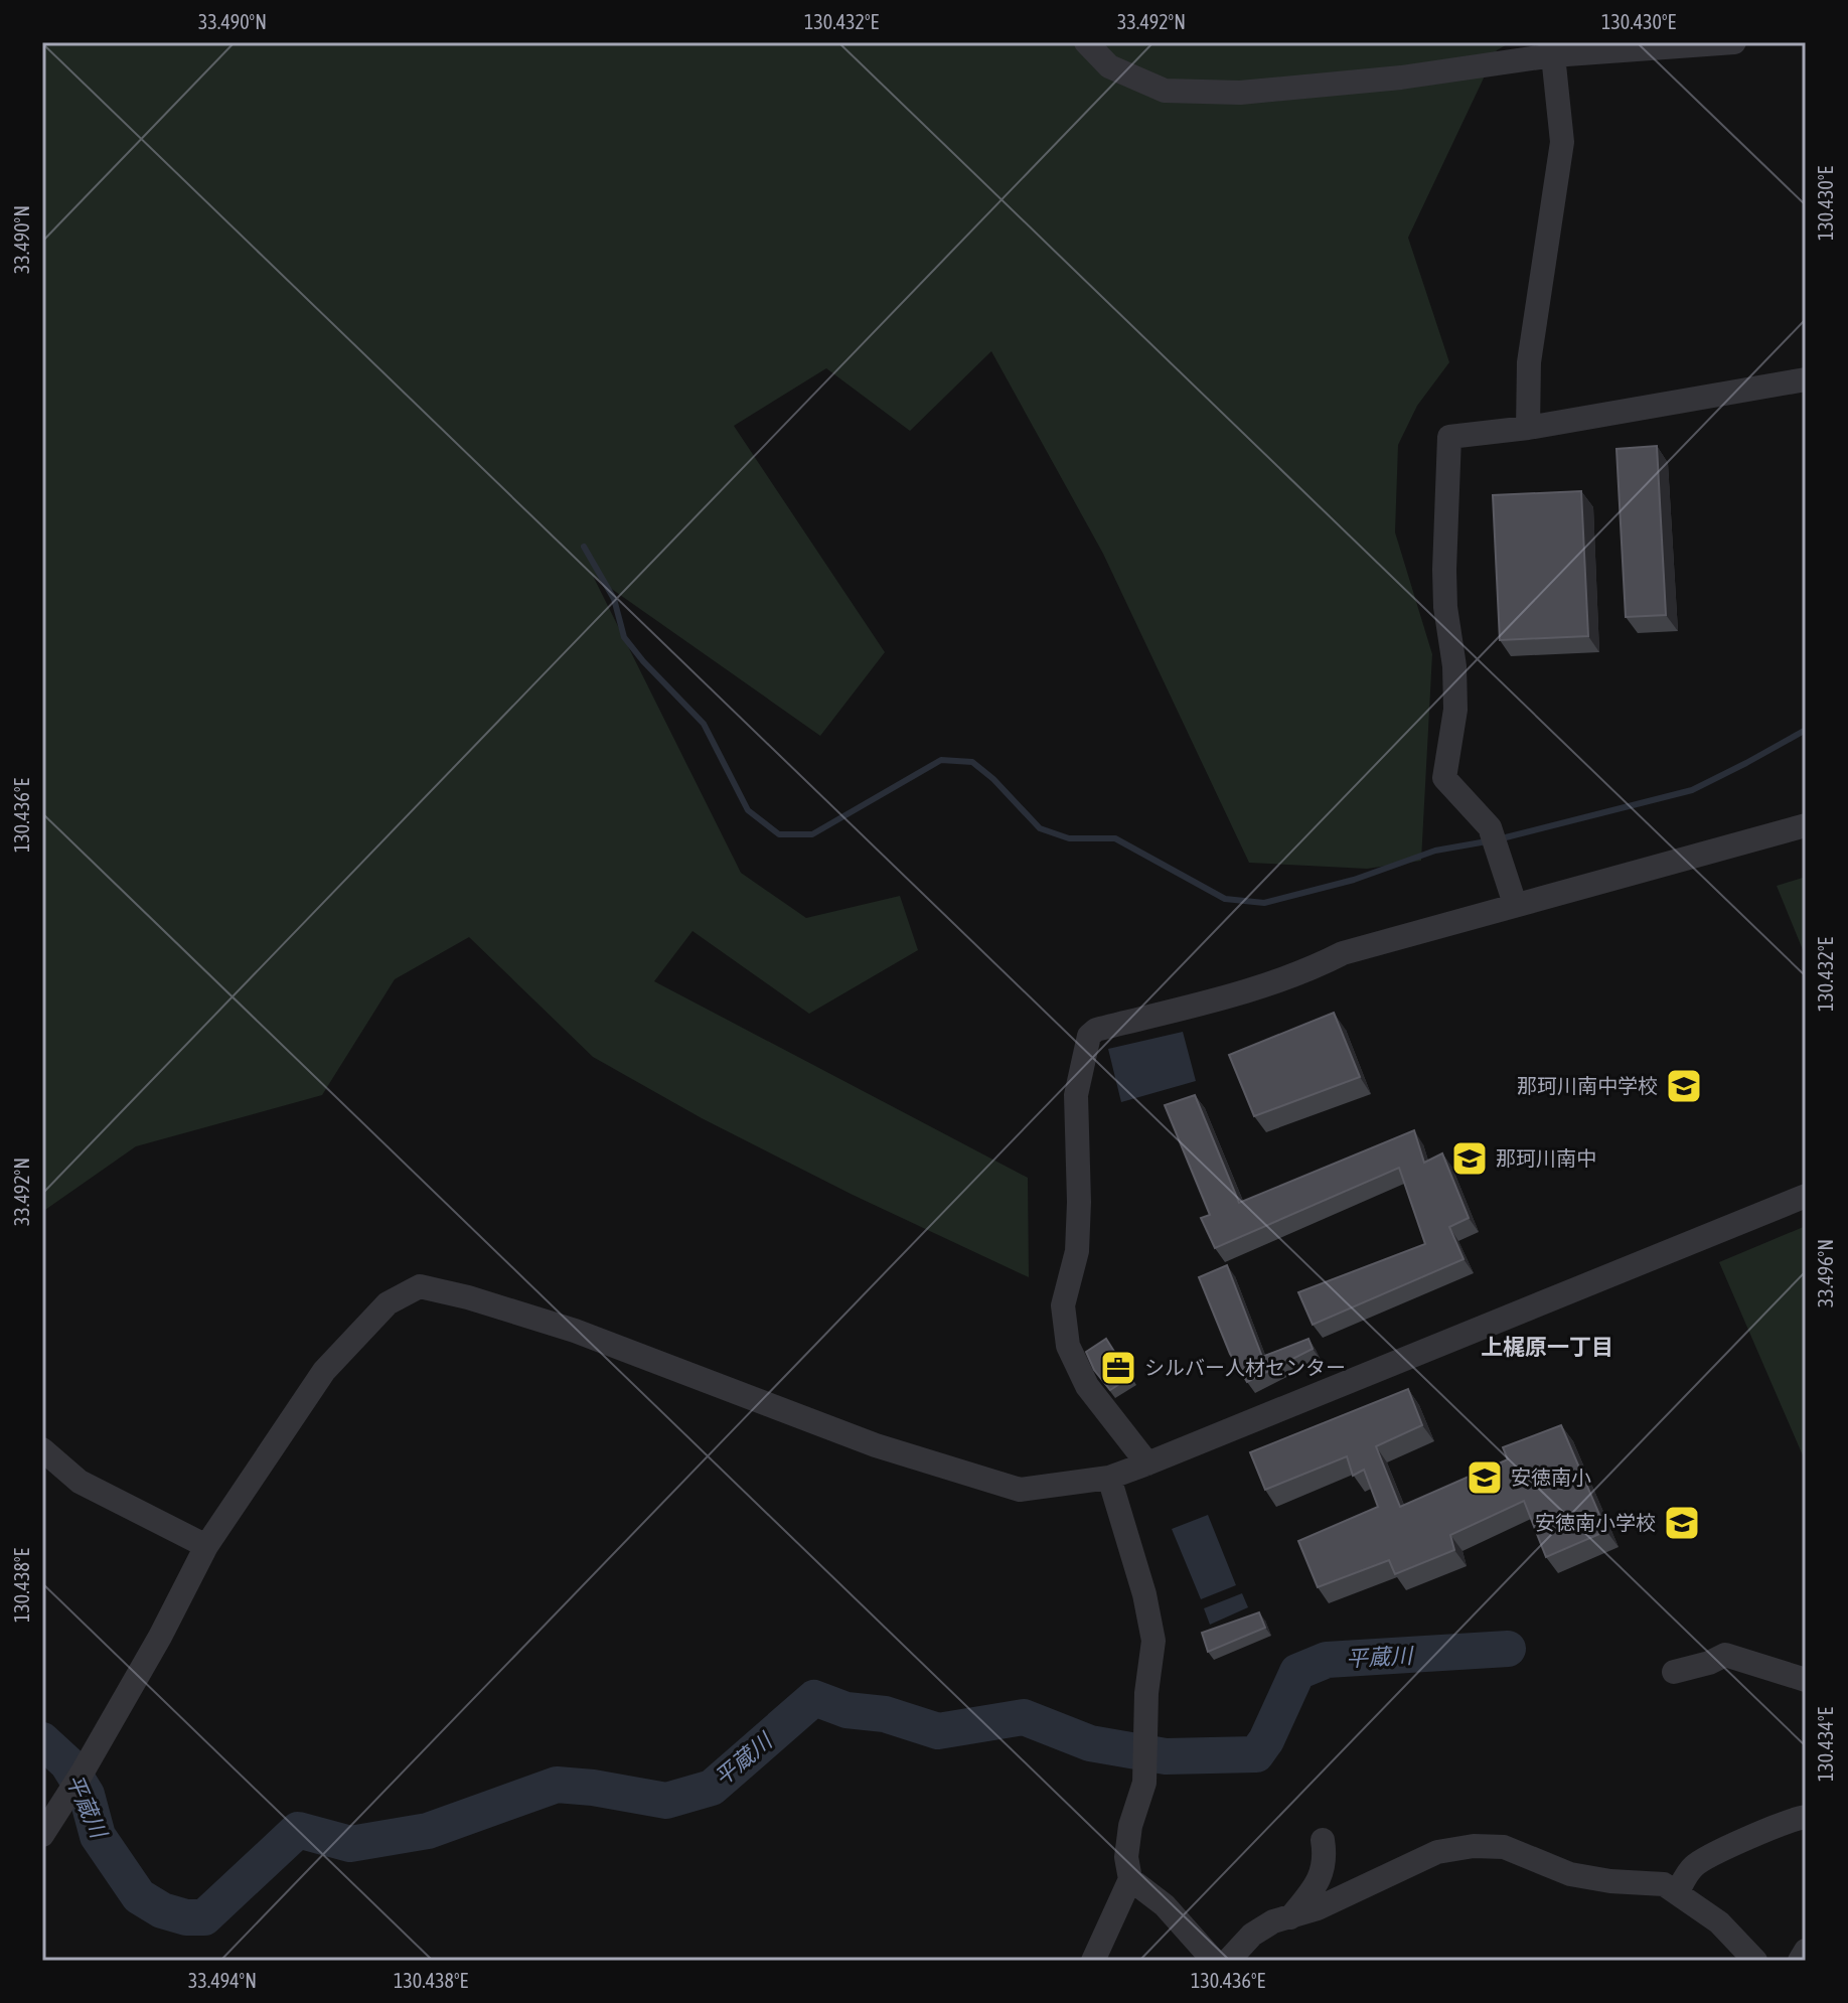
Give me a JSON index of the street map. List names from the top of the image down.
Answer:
{
  "districts": ["上梶原一丁目"],
  "water": ["平蔵川"],
  "places": {
    "school or university": [
      "那珂川南中学校",
      "那珂川南中",
      "安徳南小",
      "安徳南小学校"
    ],
    "office": ["シルバー人材センター"]
  },
  "coordinates": [
    "33.490°N",
    "130.432°E",
    "33.492°N",
    "130.430°E",
    "130.436°E",
    "33.496°N",
    "130.438°E",
    "130.434°E",
    "33.494°N"
  ]
}
